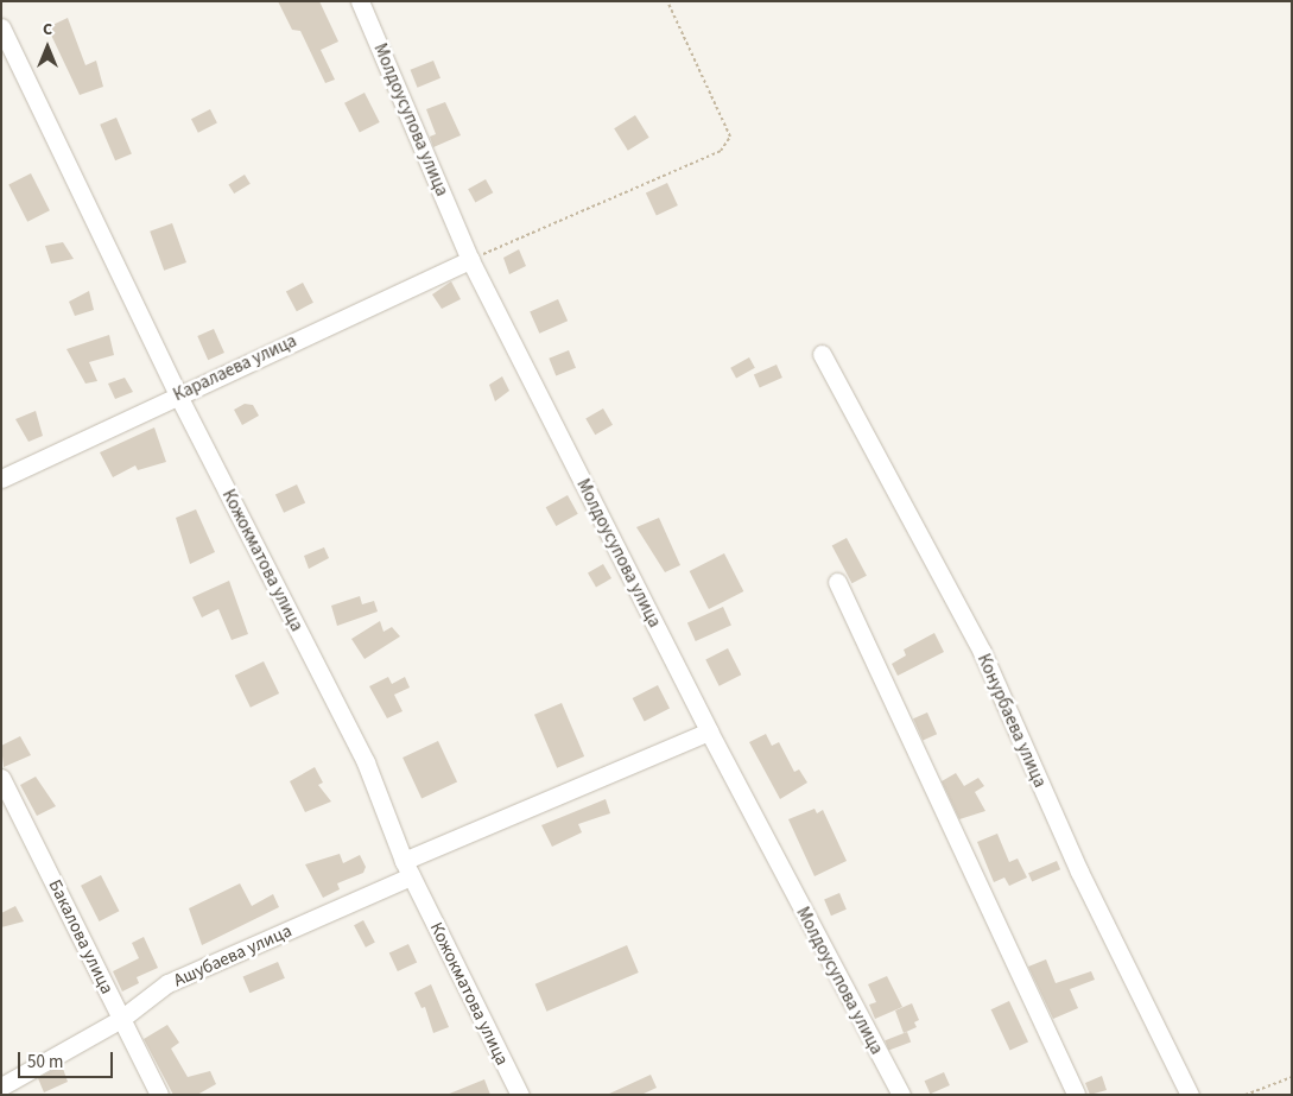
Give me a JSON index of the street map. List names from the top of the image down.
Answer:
{
  "streets": {
    "street": [
      "Молдоусупова улица",
      "Каралаева улица",
      "Кожокматова улица",
      "Конурбаева улица",
      "Бакалова улица",
      "Ашубаева улица"
    ]
  },
  "crossings": [
    ["Молдоусупова улица", "Каралаева улица"],
    ["Молдоусупова улица", "Ашубаева улица"],
    ["Каралаева улица", "Кожокматова улица"],
    ["Кожокматова улица", "Ашубаева улица"],
    ["Бакалова улица", "Ашубаева улица"]
  ],
  "scale_bar": "50 m",
  "north": "top"
}
